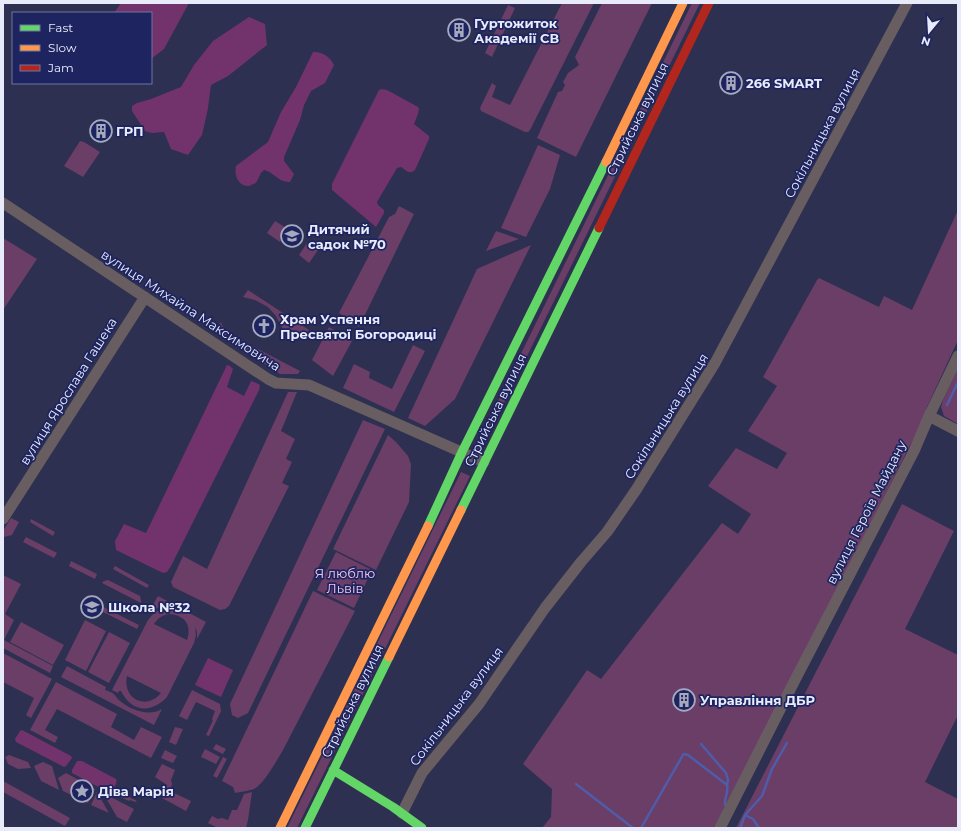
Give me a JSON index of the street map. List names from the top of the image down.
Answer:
{
  "streets": {
    "main road": ["Стрийська вулиця"],
    "street": [
      "Сокільницька вулиця",
      "вулиця Михайла Максимовича",
      "вулиця Ярослава Гашека",
      "вулиця Героїв Майдану"
    ]
  },
  "crossings": [
    ["Стрийська вулиця", "вулиця Михайла Максимовича"],
    ["вулиця Михайла Максимовича", "вулиця Ярослава Гашека"]
  ],
  "parks": ["Я люблю Львів"],
  "places": {
    "building": [
      "Гуртожиток Академії СВ",
      "266 SMART",
      "ГРП",
      "Управління ДБР"
    ],
    "school or university": ["Дитячий садок №70", "Школа №32"],
    "church": ["Храм Успення Пресвятої Богородиці"],
    "place": ["Діва Марія"]
  },
  "legend": ["Fast", "Slow", "Jam"],
  "north": "bottom"
}
